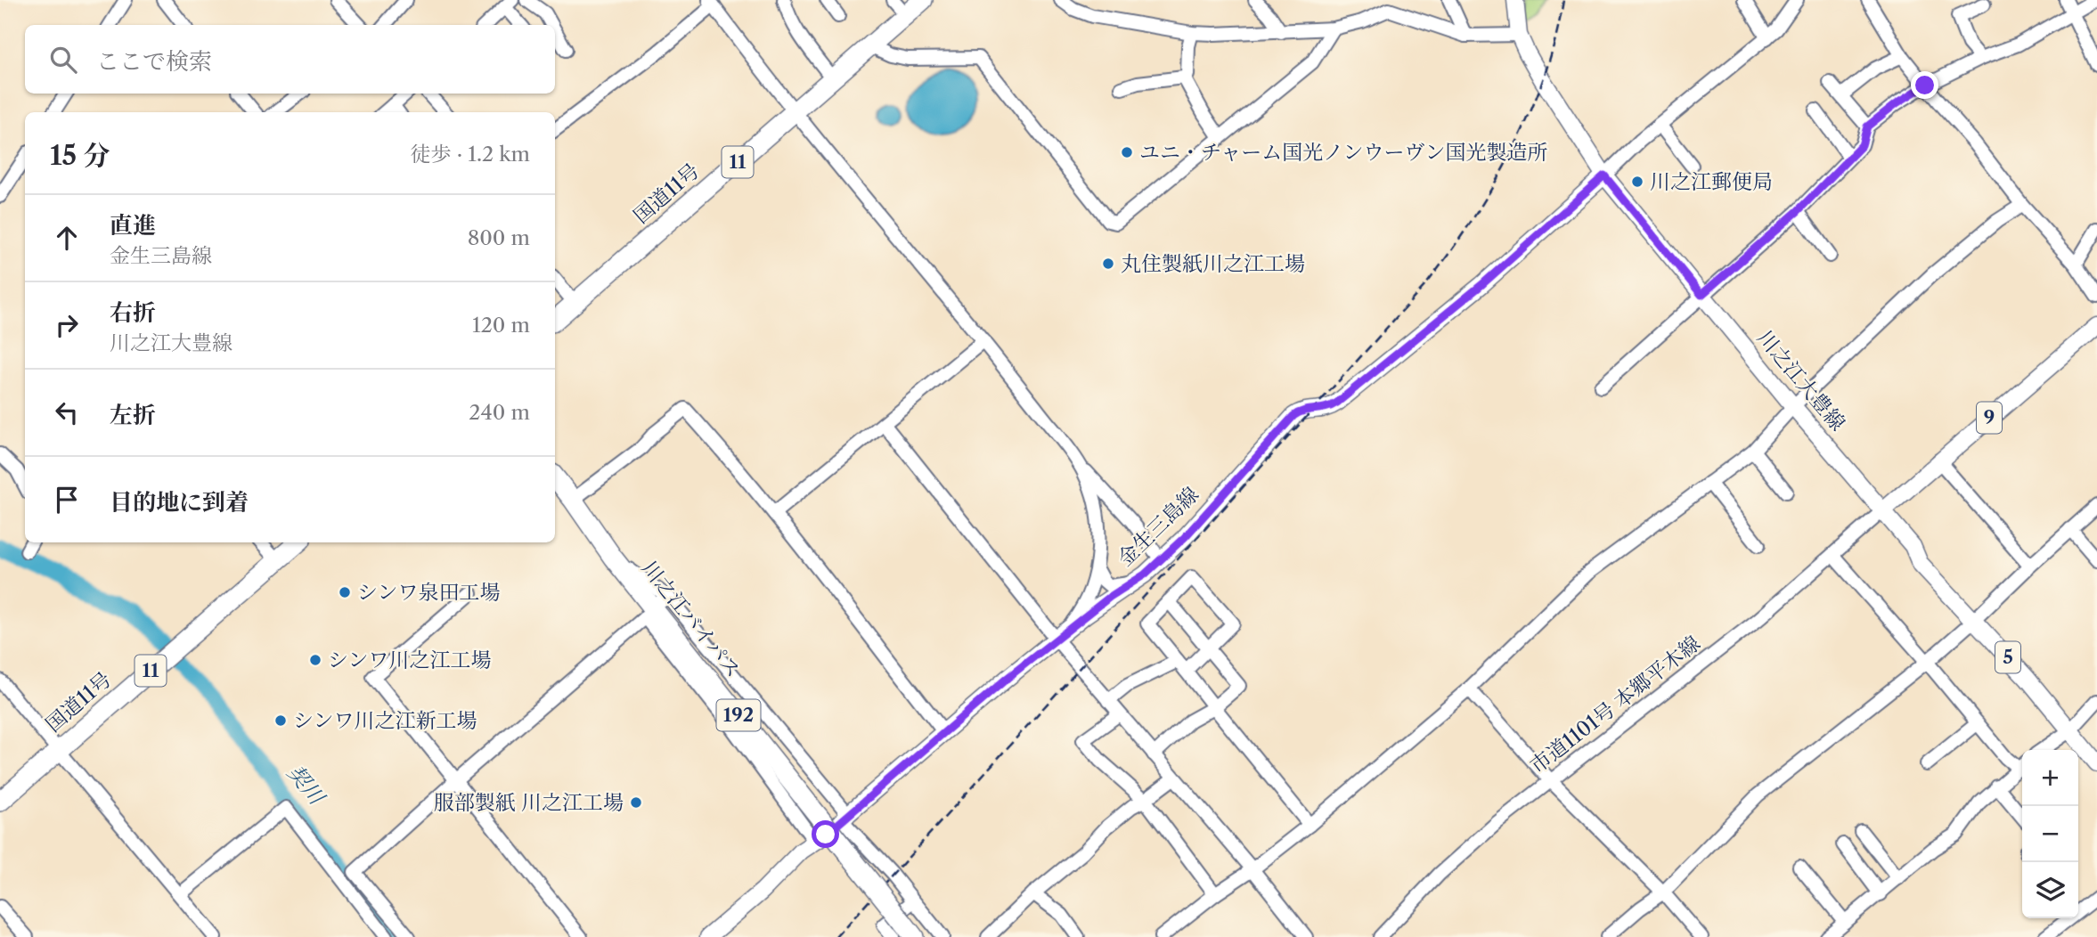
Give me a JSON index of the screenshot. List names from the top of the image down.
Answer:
{
  "streets": {
    "highway": [
      "11",
      "国道11号",
      "川之江バイパス",
      "192"
    ],
    "main road": [
      "川之江大豊線",
      "9",
      "金生三島線",
      "5"
    ],
    "street": ["市道1101号 本郷平木線"]
  },
  "crossings": [
    ["川之江大豊線", "9"],
    ["川之江大豊線", "金生三島線"],
    ["川之江大豊線", "市道1101号 本郷平木線"],
    ["9", "市道1101号 本郷平木線"]
  ],
  "water": ["契川"],
  "places": [
    "ユニ・チャーム国光ノンウーヴン国光製造所",
    "川之江郵便局",
    "丸住製紙川之江工場",
    "シンワ泉田工場",
    "シンワ川之江工場",
    "シンワ川之江新工場",
    "服部製紙 川之江工場"
  ],
  "page": {
    "search": "ここで検索",
    "heading": ["15 分", "徒歩 · 1.2 km"],
    "list": [
      ["直進", "金生三島線", "800 m"],
      ["右折", "川之江大豊線", "120 m"],
      ["左折", "240 m"],
      "目的地に到着"
    ],
    "map_buttons": ["+", "−"]
  }
}
